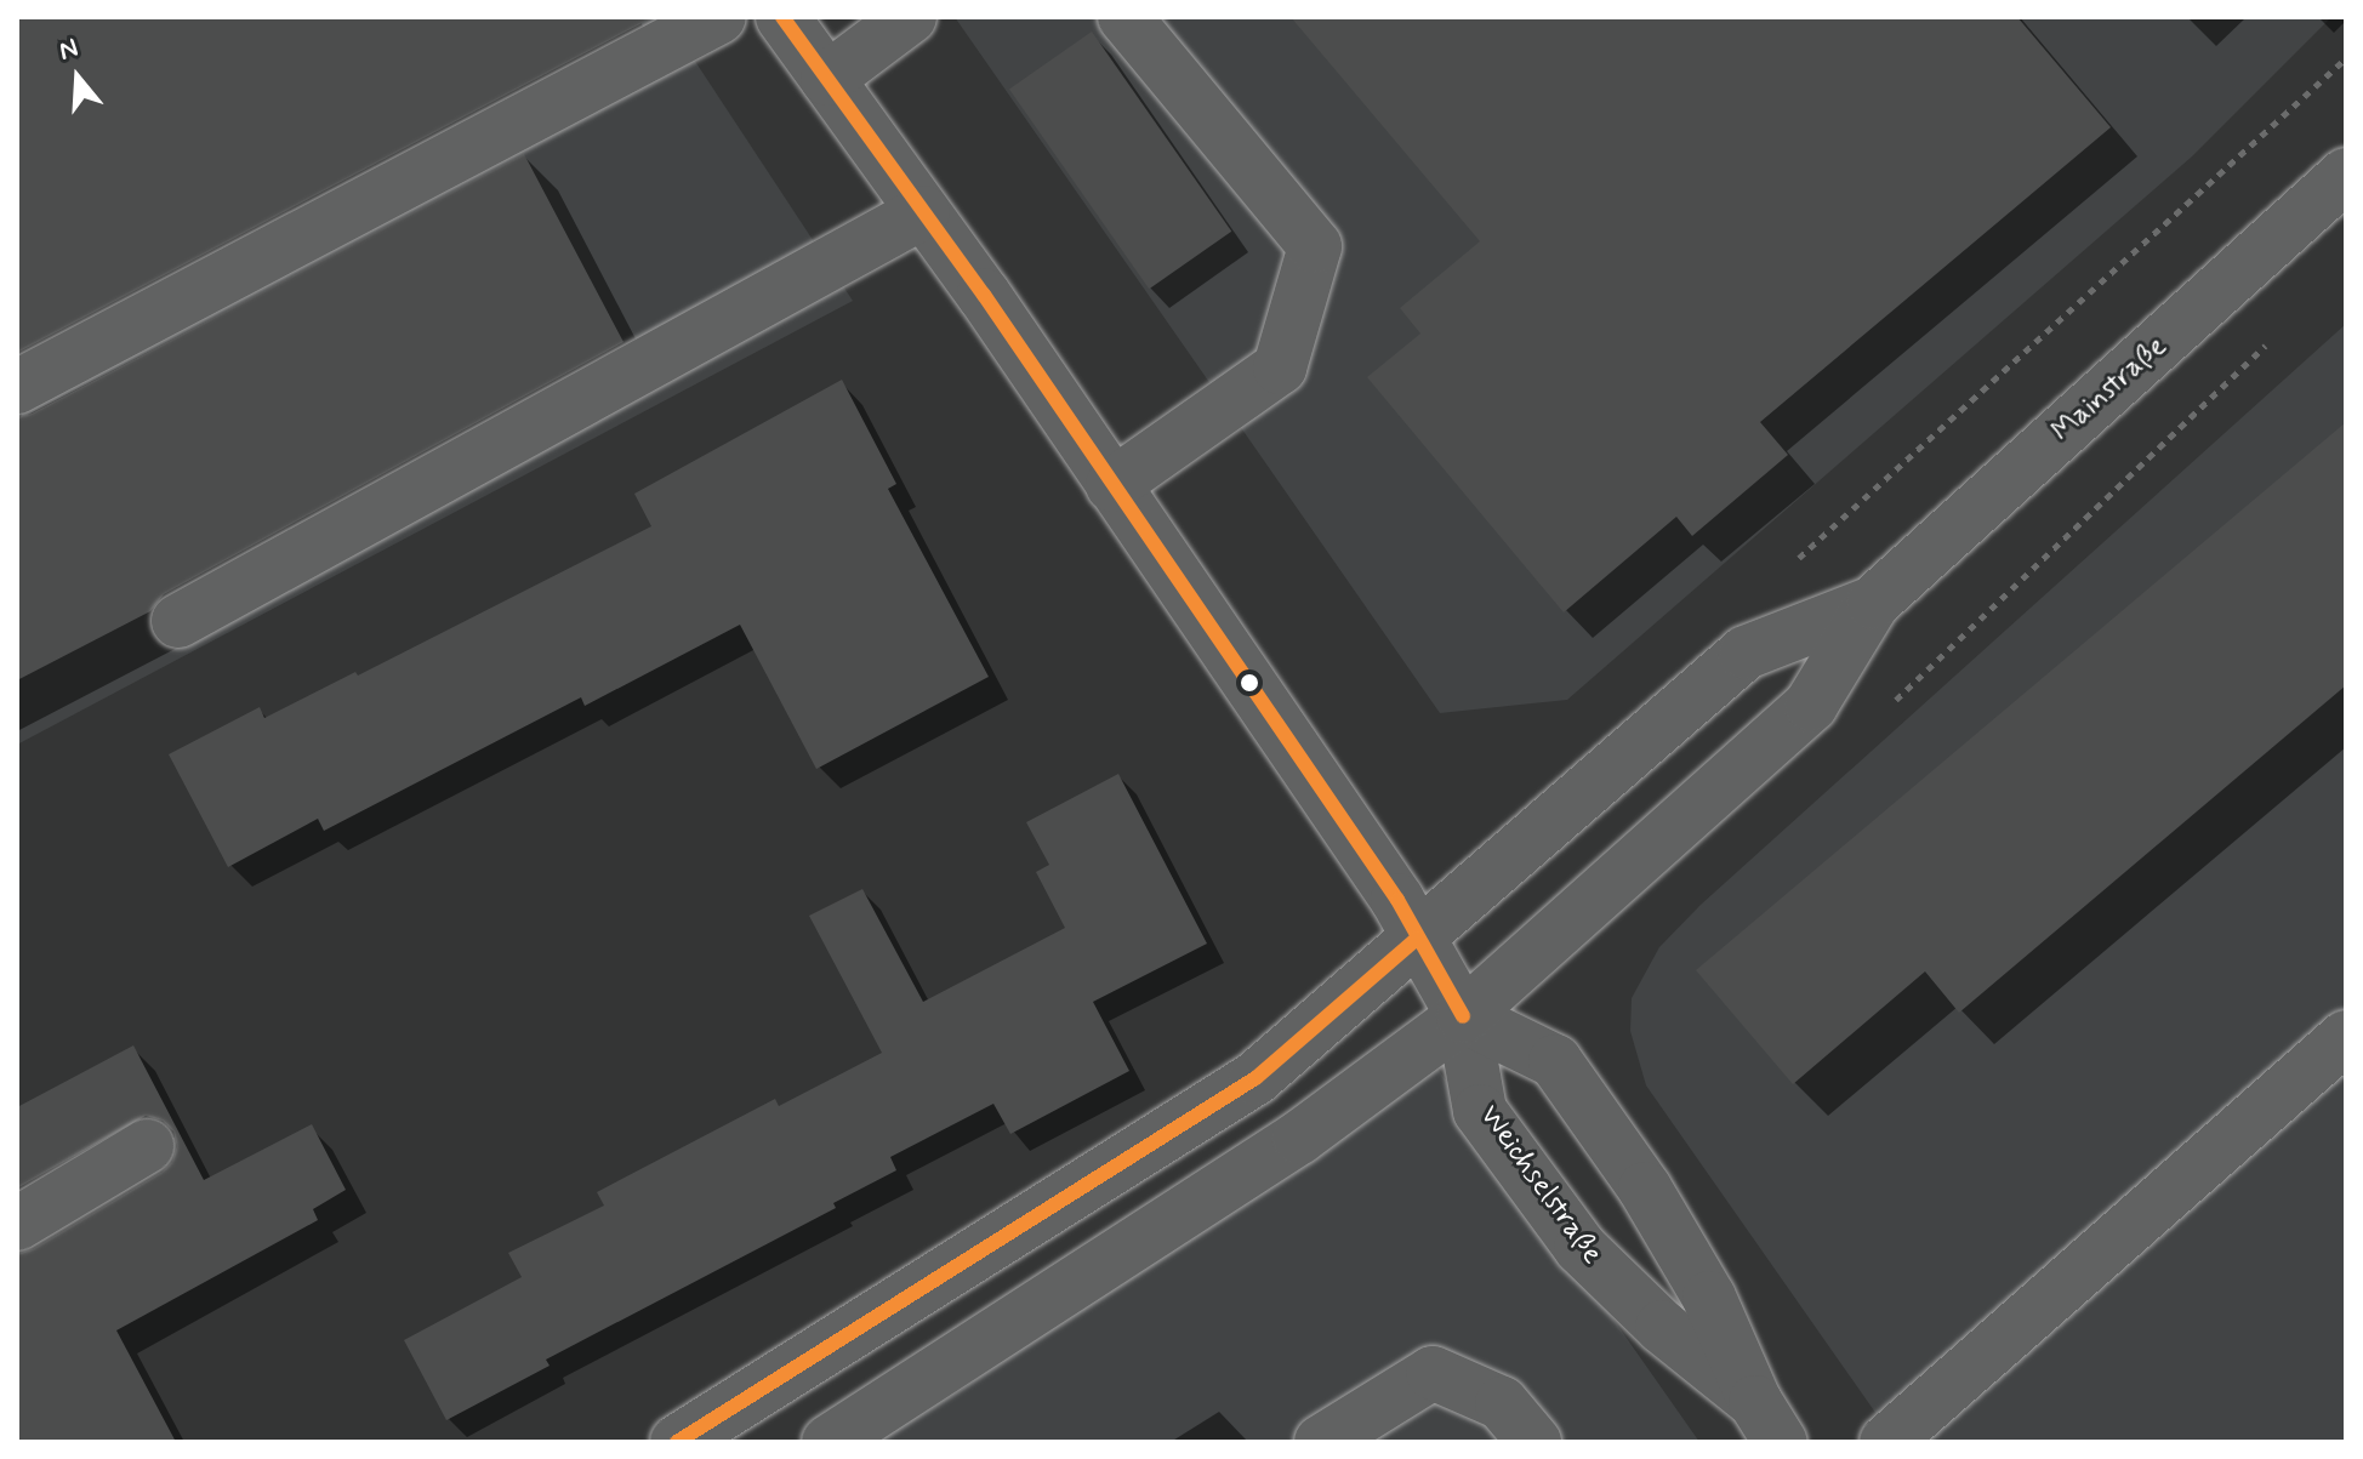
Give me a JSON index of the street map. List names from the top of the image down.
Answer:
{
  "streets": {
    "main road": ["Mainstraße", "Weichselstraße"]
  },
  "crossings": [
    ["Mainstraße", "Weichselstraße"]
  ],
  "north": "top"
}
